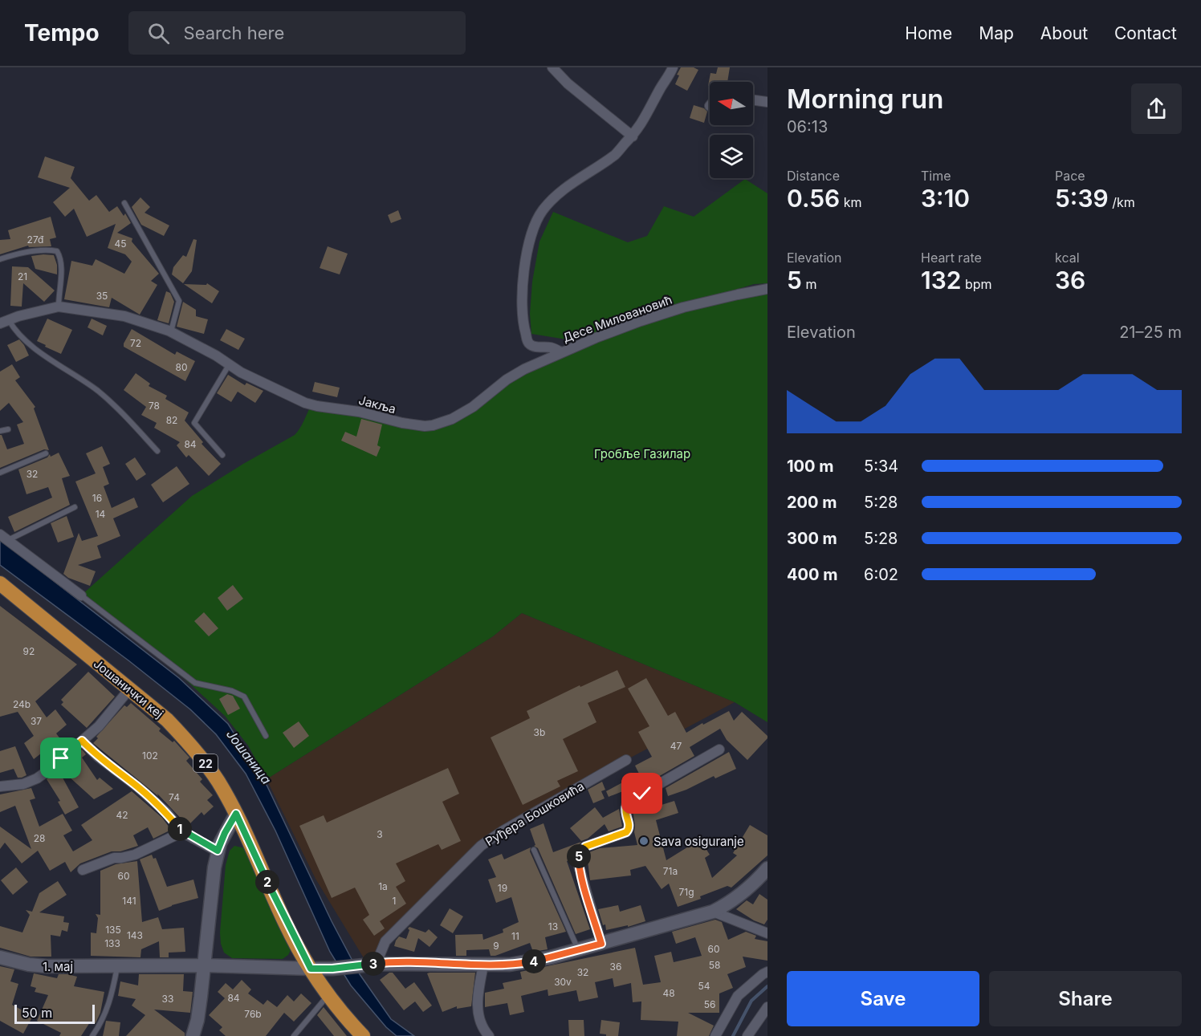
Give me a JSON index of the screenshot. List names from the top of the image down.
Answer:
{
  "streets": {
    "main road": ["Јошанички кеј", "22"],
    "street": [
      "Десе Миловановић",
      "Јакља",
      "Руђера Бошковића",
      "1. мај"
    ]
  },
  "crossings": [
    ["Десе Миловановић", "Јакља"],
    ["Јошанички кеј", "22"],
    ["Јошанички кеј", "1. мај"],
    ["22", "1. мај"],
    ["Руђера Бошковића", "1. мај"]
  ],
  "water": ["Јошаница"],
  "parks": ["Гробље Газилар"],
  "places": ["Sava osiguranje"],
  "house_numbers": [
    "27đ",
    "45",
    "21",
    "35",
    "72",
    "80",
    "78",
    "82",
    "84",
    "32",
    "16",
    "14",
    "92",
    "24b",
    "37",
    "3b",
    "47",
    "102",
    "74",
    "42",
    "3",
    "28",
    "71a",
    "60",
    "1a",
    "19",
    "71g",
    "141",
    "1",
    "13",
    "135",
    "143",
    "11",
    "133",
    "9",
    "60",
    "58",
    "36",
    "32",
    "30v",
    "54",
    "48",
    "84",
    "33",
    "56",
    "76b"
  ],
  "scale_bar": "50 m",
  "north": "left",
  "page": {
    "header": "Tempo",
    "search": "Search here",
    "nav": [
      "Home",
      "Map",
      "About",
      "Contact"
    ],
    "heading": ["Morning run", "06:13"],
    "stats": [
      ["Distance", "0.56 km"],
      ["Time", "3:10"],
      ["Pace", "5:39 /km"],
      ["Elevation", "5 m"],
      ["Heart rate", "132 bpm"],
      ["kcal", "36"]
    ],
    "chart": ["Elevation", "21–25 m"],
    "list": [
      {
        "name": "100 m",
        "note": "5:34"
      },
      {
        "name": "200 m",
        "note": "5:28"
      },
      {
        "name": "300 m",
        "note": "5:28"
      },
      {
        "name": "400 m",
        "note": "6:02"
      }
    ],
    "pins": [
      "1",
      "5",
      "2",
      "4",
      "3"
    ],
    "buttons": ["Save", "Share"],
    "scale": "50 m"
  }
}
